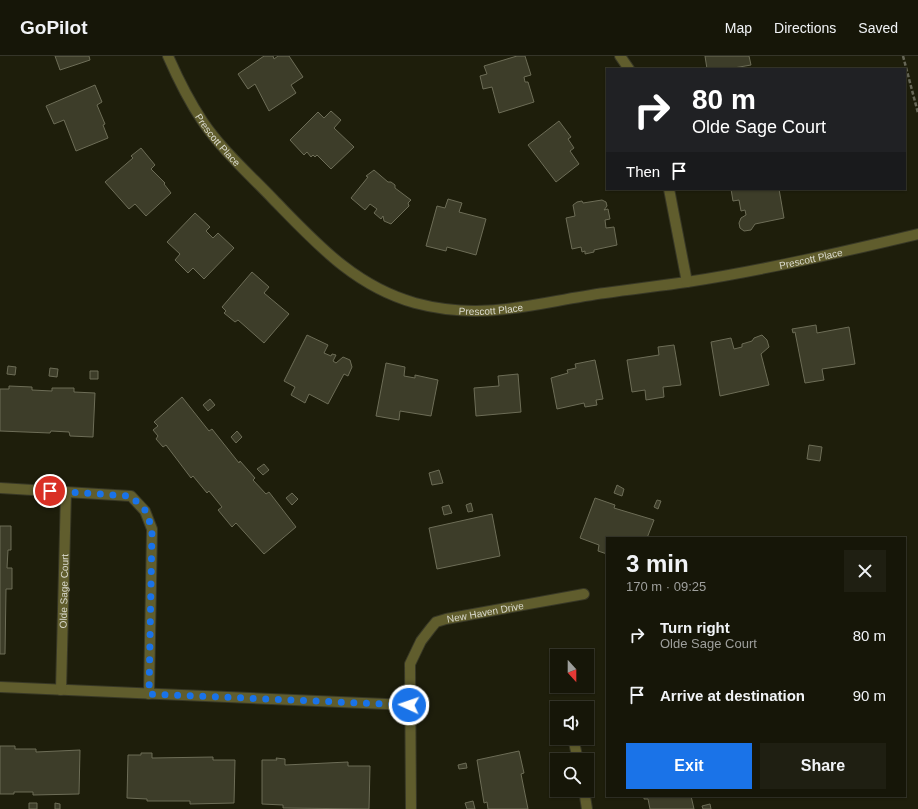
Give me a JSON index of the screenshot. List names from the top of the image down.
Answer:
{
  "streets": {
    "street": ["Prescott Place", "Olde Sage Court", "New Haven Drive"]
  },
  "north": "bottom",
  "page": {
    "header": "GoPilot",
    "nav": ["Map", "Directions", "Saved"],
    "turn": ["80 m", "Olde Sage Court"],
    "then": "Then",
    "heading": ["3 min", "170 m · 09:25"],
    "list": [
      {
        "name": "Turn right",
        "note": "Olde Sage Court",
        "value": "80 m"
      },
      {
        "name": "Arrive at destination",
        "value": "90 m"
      }
    ],
    "buttons": ["Exit", "Share"]
  }
}
